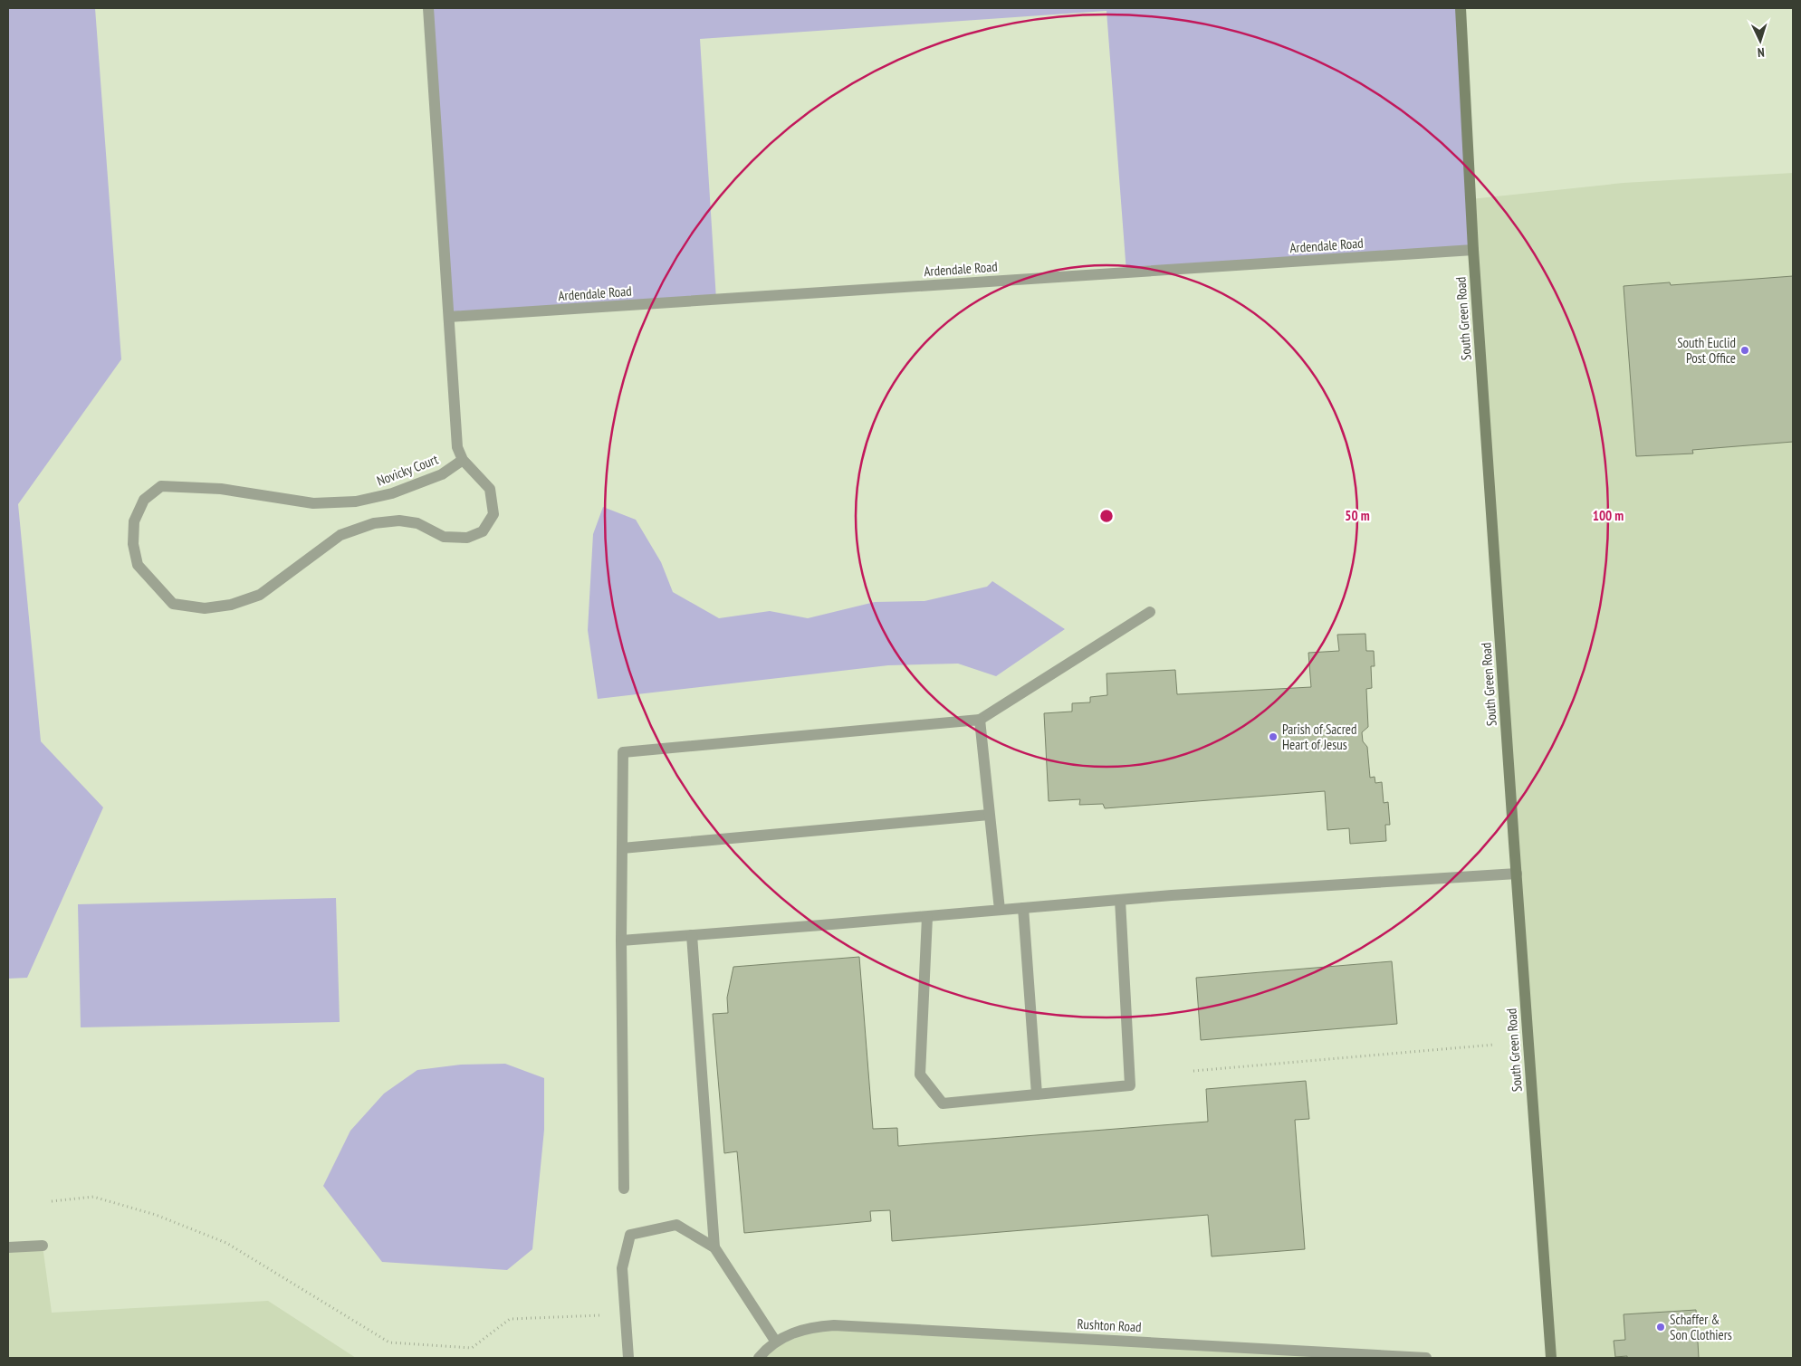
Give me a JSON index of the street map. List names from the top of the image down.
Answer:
{
  "streets": {
    "main road": ["South Green Road"],
    "street": ["Ardendale Road", "Novicky Court", "Rushton Road"]
  },
  "crossings": [
    ["Ardendale Road", "South Green Road"]
  ],
  "places": ["South Euclid Post Office", "Parish of Sacred Heart of Jesus", "Schaffer & Son Clothiers"],
  "north": "bottom",
  "rings": ["50 m", "100 m"]
}
